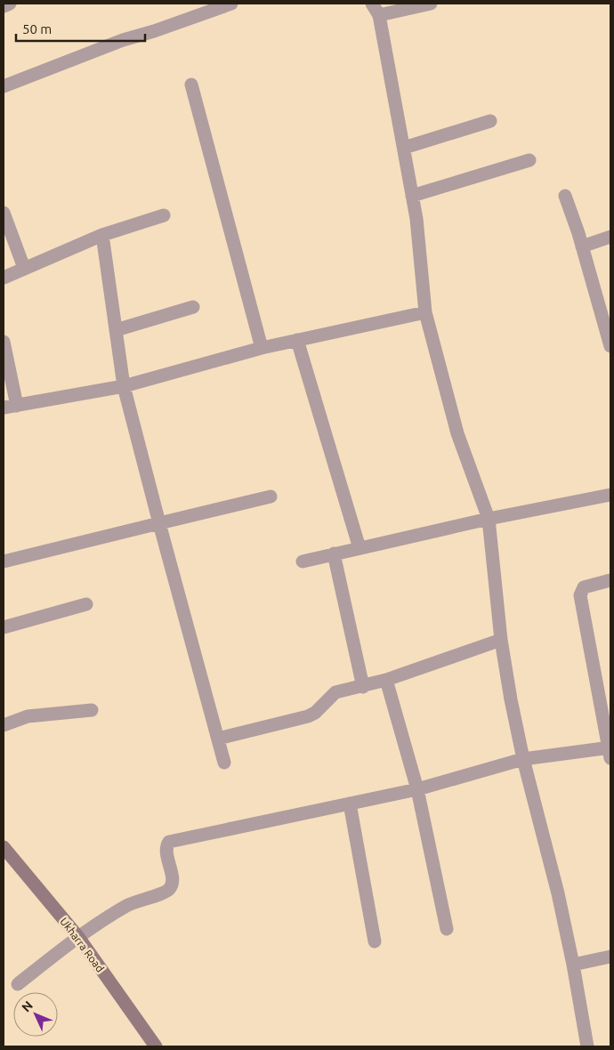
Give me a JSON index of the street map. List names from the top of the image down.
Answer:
{
  "streets": {
    "street": ["Ukharra Road"]
  },
  "scale_bar": "50 m",
  "north": "top left"
}
